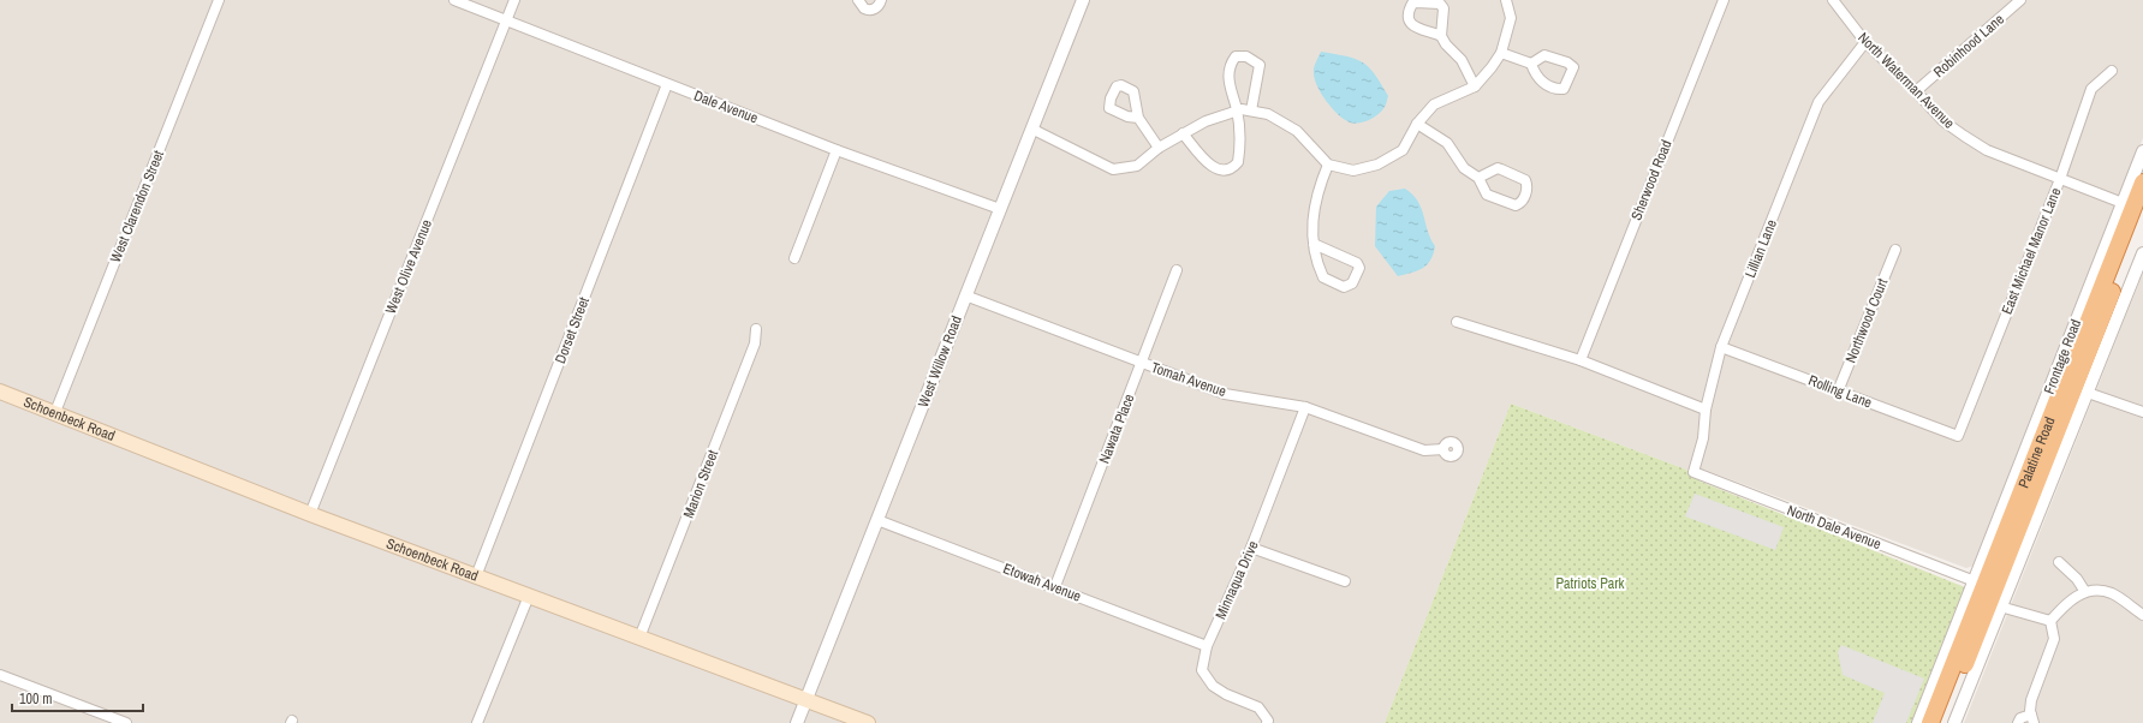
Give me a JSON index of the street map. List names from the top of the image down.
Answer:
{
  "streets": {
    "highway": ["Palatine Road"],
    "main road": ["Schoenbeck Road"],
    "street": [
      "Robinhood Lane",
      "North Waterman Avenue",
      "Dale Avenue",
      "Sherwood Road",
      "West Clarendon Street",
      "Lillian Lane",
      "East Michael Manor Lane",
      "West Olive Avenue",
      "Northwood Court",
      "Dorset Street",
      "Frontage Road",
      "West Willow Road",
      "Tomah Avenue",
      "Rolling Lane",
      "Nawata Place",
      "Marion Street",
      "North Dale Avenue",
      "Minnaqua Drive",
      "Etowah Avenue"
    ]
  },
  "crossings": [
    ["Robinhood Lane", "North Waterman Avenue"],
    ["North Waterman Avenue", "Lillian Lane"],
    ["North Waterman Avenue", "East Michael Manor Lane"],
    ["North Waterman Avenue", "Frontage Road"],
    ["Dale Avenue", "West Olive Avenue"],
    ["Dale Avenue", "Dorset Street"],
    ["Dale Avenue", "West Willow Road"],
    ["West Clarendon Street", "Schoenbeck Road"],
    ["Lillian Lane", "Rolling Lane"],
    ["Lillian Lane", "North Dale Avenue"],
    ["East Michael Manor Lane", "Rolling Lane"],
    ["West Olive Avenue", "Schoenbeck Road"],
    ["Northwood Court", "Rolling Lane"],
    ["Dorset Street", "Schoenbeck Road"],
    ["Frontage Road", "Palatine Road"],
    ["Frontage Road", "North Dale Avenue"],
    ["West Willow Road", "Tomah Avenue"],
    ["West Willow Road", "Schoenbeck Road"],
    ["West Willow Road", "Etowah Avenue"],
    ["Tomah Avenue", "Nawata Place"],
    ["Tomah Avenue", "Minnaqua Drive"],
    ["Schoenbeck Road", "Marion Street"],
    ["Nawata Place", "Etowah Avenue"],
    ["Minnaqua Drive", "Etowah Avenue"]
  ],
  "parks": ["Patriots Park"],
  "scale_bar": "100 m"
}
